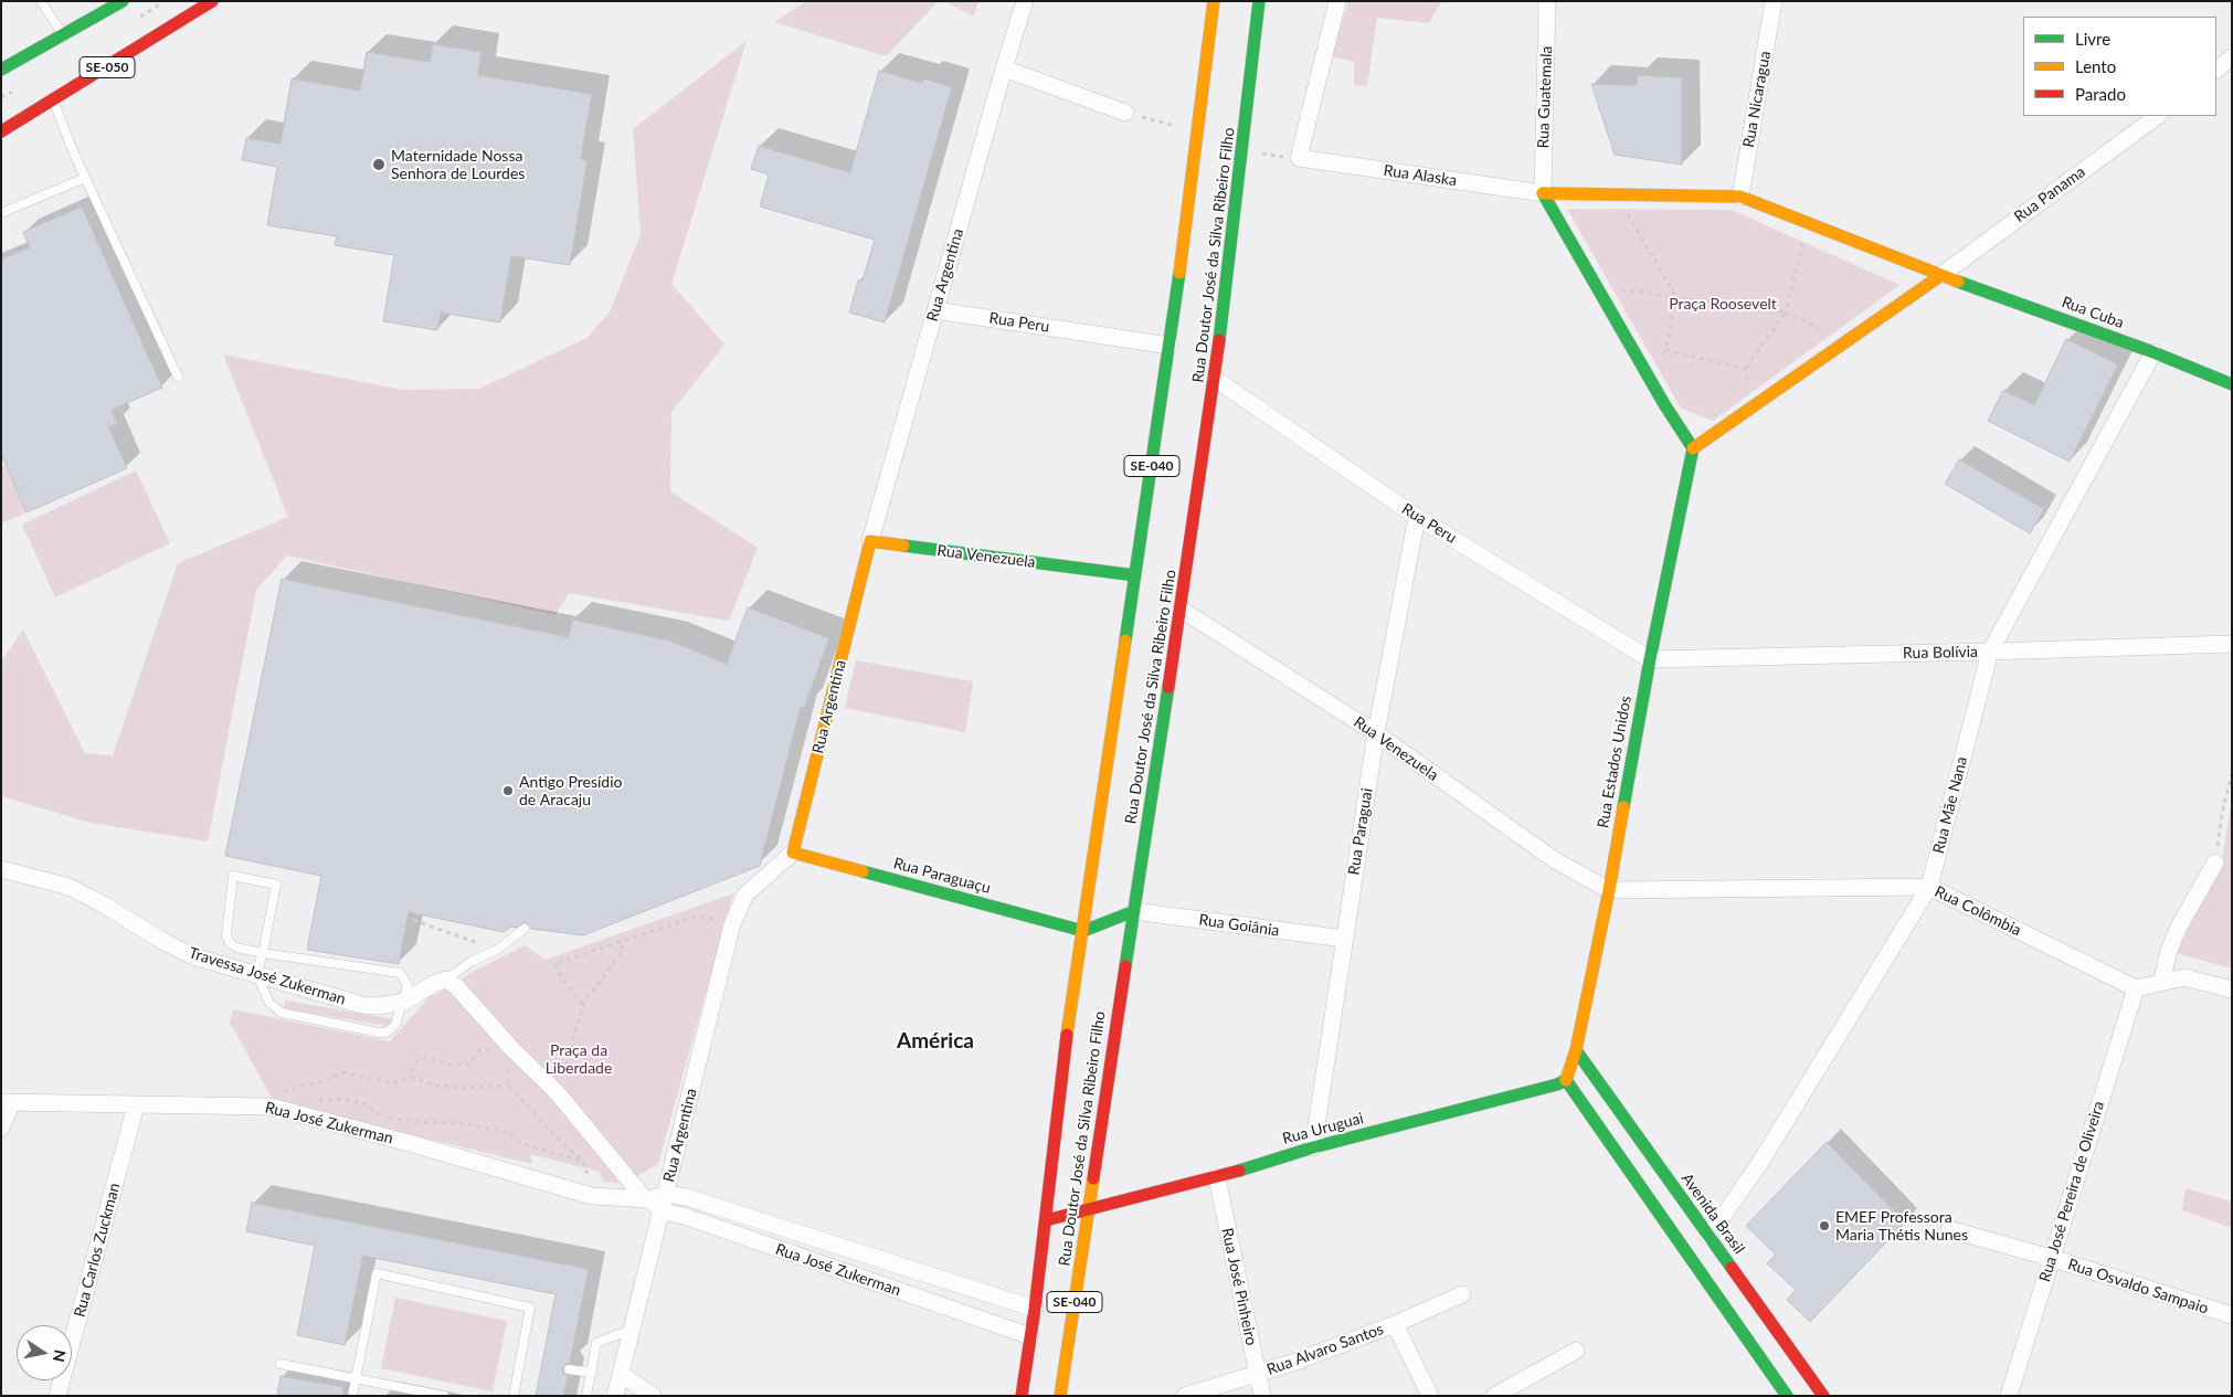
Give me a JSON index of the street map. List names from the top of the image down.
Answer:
{
  "streets": {
    "street": [
      "SE-050",
      "Rua Guatemala",
      "Rua Nicaragua",
      "Rua Alaska",
      "Rua Panama",
      "Rua Doutor José da Silva Ribeiro Filho",
      "Rua Argentina",
      "Rua Cuba",
      "Rua Peru",
      "SE-040",
      "Rua Venezuela",
      "Rua Bolívia",
      "Rua Estados Unidos",
      "Rua Mãe Nana",
      "Rua Paraguai",
      "Rua Paraguaçu",
      "Rua Colômbia",
      "Rua Goiânia",
      "Travessa José Zukerman",
      "Rua José Zukerman",
      "Rua Uruguai",
      "Rua José Pereira de Oliveira",
      "Avenida Brasil",
      "Rua Carlos Zuckman",
      "Rua José Pinheiro",
      "Rua Osvaldo Sampaio",
      "Rua Alvaro Santos"
    ]
  },
  "crossings": [
    ["Rua Guatemala", "Rua Alaska"],
    ["Rua Nicaragua", "Rua Cuba"],
    ["Rua Panama", "Rua Cuba"],
    ["Rua Doutor José da Silva Ribeiro Filho", "Rua Peru"],
    ["Rua Doutor José da Silva Ribeiro Filho", "Rua Venezuela"],
    ["Rua Doutor José da Silva Ribeiro Filho", "Rua Paraguaçu"],
    ["Rua Doutor José da Silva Ribeiro Filho", "Rua Goiânia"],
    ["Rua Doutor José da Silva Ribeiro Filho", "Rua José Zukerman"],
    ["Rua Doutor José da Silva Ribeiro Filho", "Rua Uruguai"],
    ["Rua Argentina", "Rua Peru"],
    ["Rua Argentina", "Rua Venezuela"],
    ["Rua Argentina", "Rua Paraguaçu"],
    ["Rua Argentina", "Rua José Zukerman"],
    ["Rua Cuba", "Rua Mãe Nana"],
    ["Rua Peru", "Rua Bolívia"],
    ["Rua Peru", "Rua Estados Unidos"],
    ["Rua Peru", "Rua Paraguai"],
    ["Rua Venezuela", "Rua Estados Unidos"],
    ["Rua Venezuela", "Rua Paraguai"],
    ["Rua Venezuela", "Rua Colômbia"],
    ["Rua Bolívia", "Rua Estados Unidos"],
    ["Rua Bolívia", "Rua Mãe Nana"],
    ["Rua Estados Unidos", "Rua Colômbia"],
    ["Rua Estados Unidos", "Rua Uruguai"],
    ["Rua Estados Unidos", "Avenida Brasil"],
    ["Rua Mãe Nana", "Rua Colômbia"],
    ["Rua Mãe Nana", "Avenida Brasil"],
    ["Rua Paraguai", "Rua Goiânia"],
    ["Rua Paraguai", "Rua Uruguai"],
    ["Rua Colômbia", "Rua José Pereira de Oliveira"],
    ["Rua José Zukerman", "Rua Carlos Zuckman"],
    ["Rua Uruguai", "Rua José Pinheiro"],
    ["Rua José Pereira de Oliveira", "Rua Osvaldo Sampaio"],
    ["Rua José Pinheiro", "Rua Alvaro Santos"]
  ],
  "districts": ["América"],
  "parks": ["Praça Roosevelt", "Praça da Liberdade"],
  "places": ["Maternidade Nossa Senhora de Lourdes", "Antigo Presídio de Aracaju", "EMEF Professora Maria Thétis Nunes"],
  "legend": ["Livre", "Lento", "Parado"],
  "north": "right"
}
